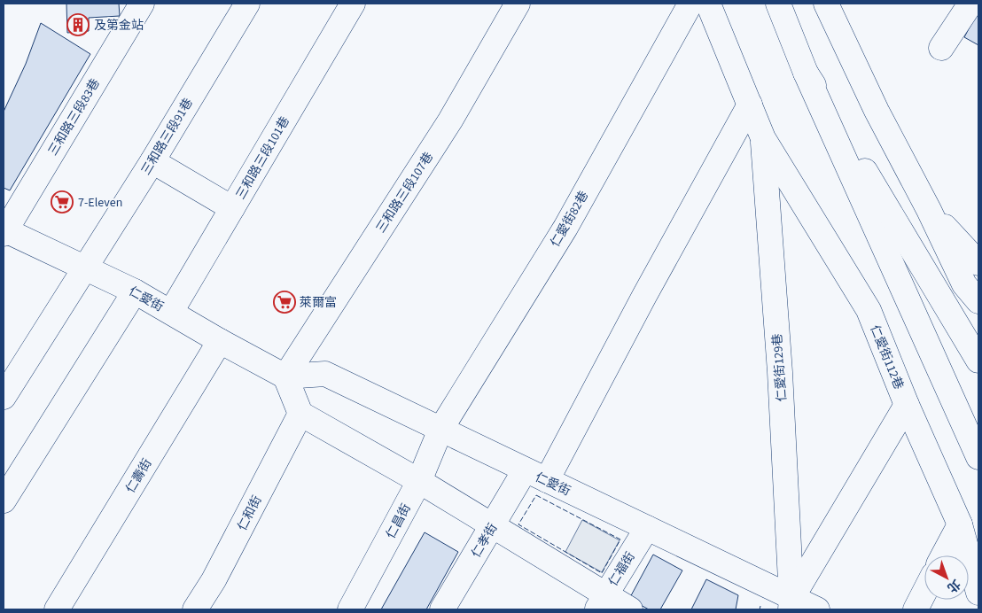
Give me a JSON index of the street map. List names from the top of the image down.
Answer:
{
  "streets": {
    "main road": [
      "三和路三段83巷",
      "三和路三段91巷",
      "三和路三段101巷",
      "三和路三段107巷",
      "仁愛街82巷",
      "仁愛街",
      "仁愛街112巷",
      "仁愛街129巷",
      "仁壽街",
      "仁和街",
      "仁昌街",
      "仁孝街",
      "仁福街"
    ]
  },
  "crossings": [
    ["三和路三段83巷", "仁愛街"],
    ["三和路三段91巷", "仁愛街"],
    ["三和路三段101巷", "仁愛街"],
    ["三和路三段107巷", "仁愛街"],
    ["仁愛街82巷", "仁愛街"],
    ["仁愛街82巷", "仁昌街"],
    ["仁愛街", "仁愛街129巷"],
    ["仁愛街", "仁壽街"],
    ["仁愛街", "仁昌街"],
    ["仁愛街", "仁孝街"],
    ["仁愛街", "仁福街"],
    ["仁愛街112巷", "仁愛街129巷"]
  ],
  "places": {
    "building": ["及第金站"],
    "supermarket": ["7-Eleven", "萊爾富"]
  },
  "north": "bottom right"
}
